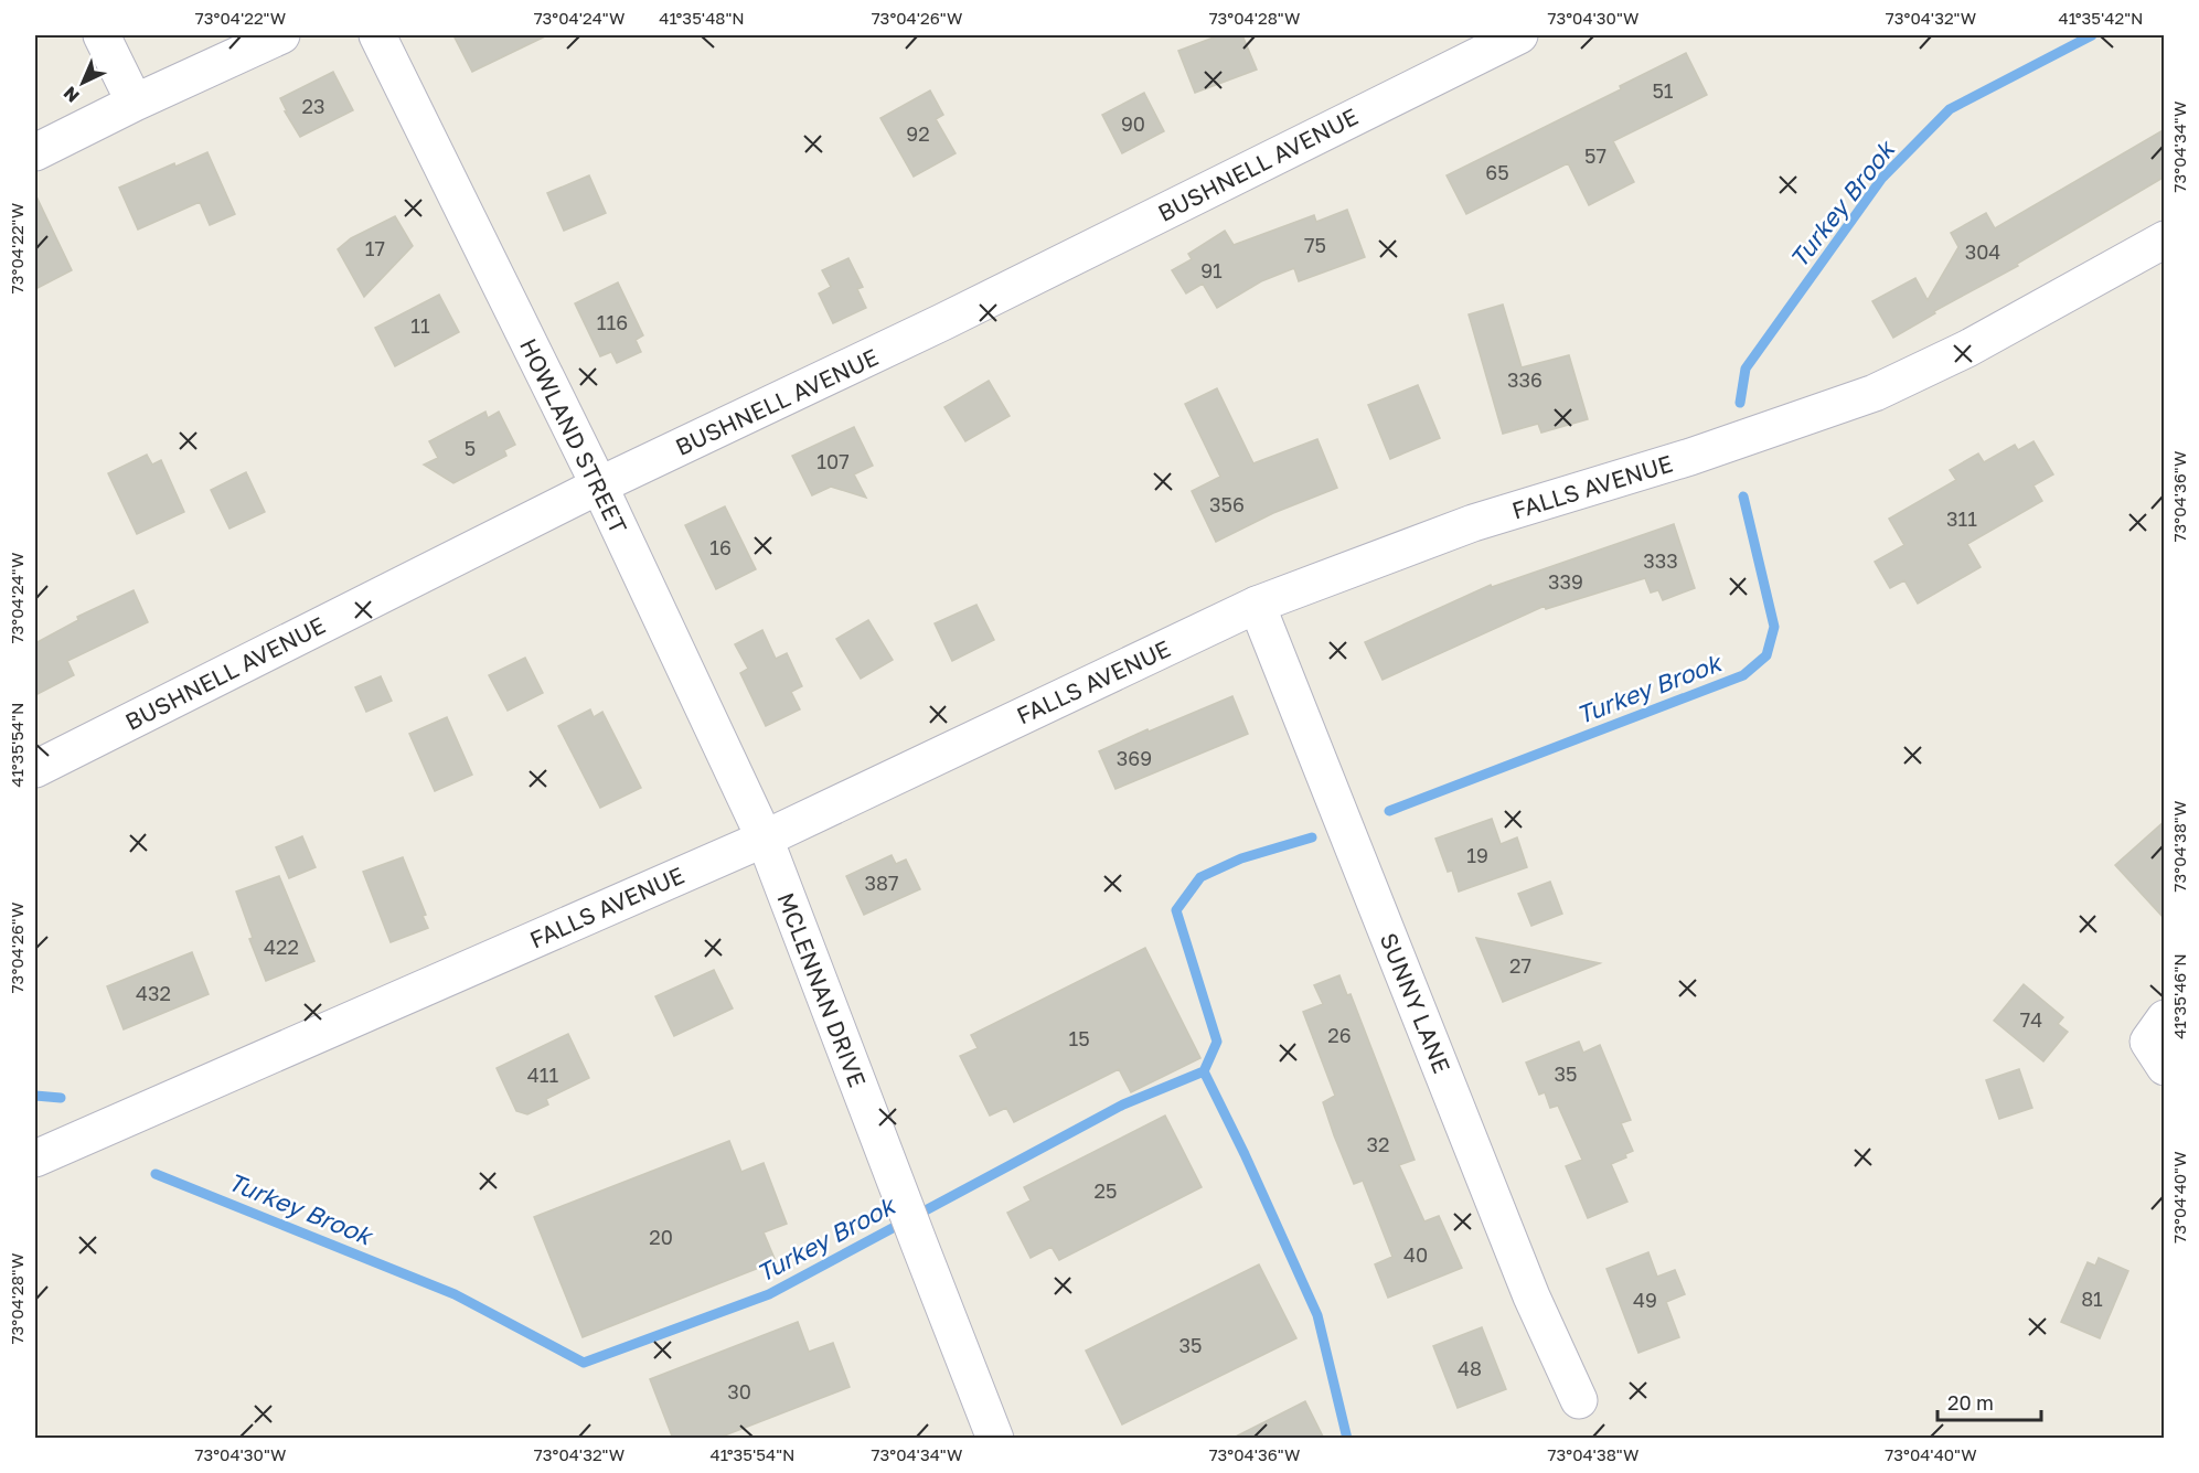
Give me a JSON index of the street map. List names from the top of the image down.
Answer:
{
  "streets": {
    "street": [
      "BUSHNELL AVENUE",
      "HOWLAND STREET",
      "FALLS AVENUE",
      "MCLENNAN DRIVE",
      "SUNNY LANE"
    ]
  },
  "crossings": [
    ["BUSHNELL AVENUE", "HOWLAND STREET"],
    ["HOWLAND STREET", "FALLS AVENUE"],
    ["HOWLAND STREET", "MCLENNAN DRIVE"],
    ["FALLS AVENUE", "MCLENNAN DRIVE"],
    ["FALLS AVENUE", "SUNNY LANE"]
  ],
  "water": ["Turkey Brook"],
  "house_numbers": [
    "51",
    "23",
    "90",
    "92",
    "57",
    "65",
    "75",
    "17",
    "304",
    "91",
    "116",
    "11",
    "336",
    "5",
    "107",
    "356",
    "311",
    "16",
    "333",
    "339",
    "369",
    "19",
    "387",
    "422",
    "27",
    "432",
    "74",
    "26",
    "15",
    "35",
    "411",
    "32",
    "25",
    "20",
    "40",
    "81",
    "49",
    "35",
    "48",
    "30"
  ],
  "scale_bar": "20 m",
  "north": "bottom left",
  "coordinates": [
    "73°04'22\"W",
    "73°04'24\"W",
    "41°35'48\"N",
    "73°04'26\"W",
    "73°04'28\"W",
    "73°04'30\"W",
    "73°04'32\"W",
    "41°35'42\"N",
    "73°04'34\"W",
    "73°04'36\"W",
    "41°35'54\"N",
    "73°04'38\"W",
    "41°35'46\"N",
    "73°04'40\"W"
  ]
}
